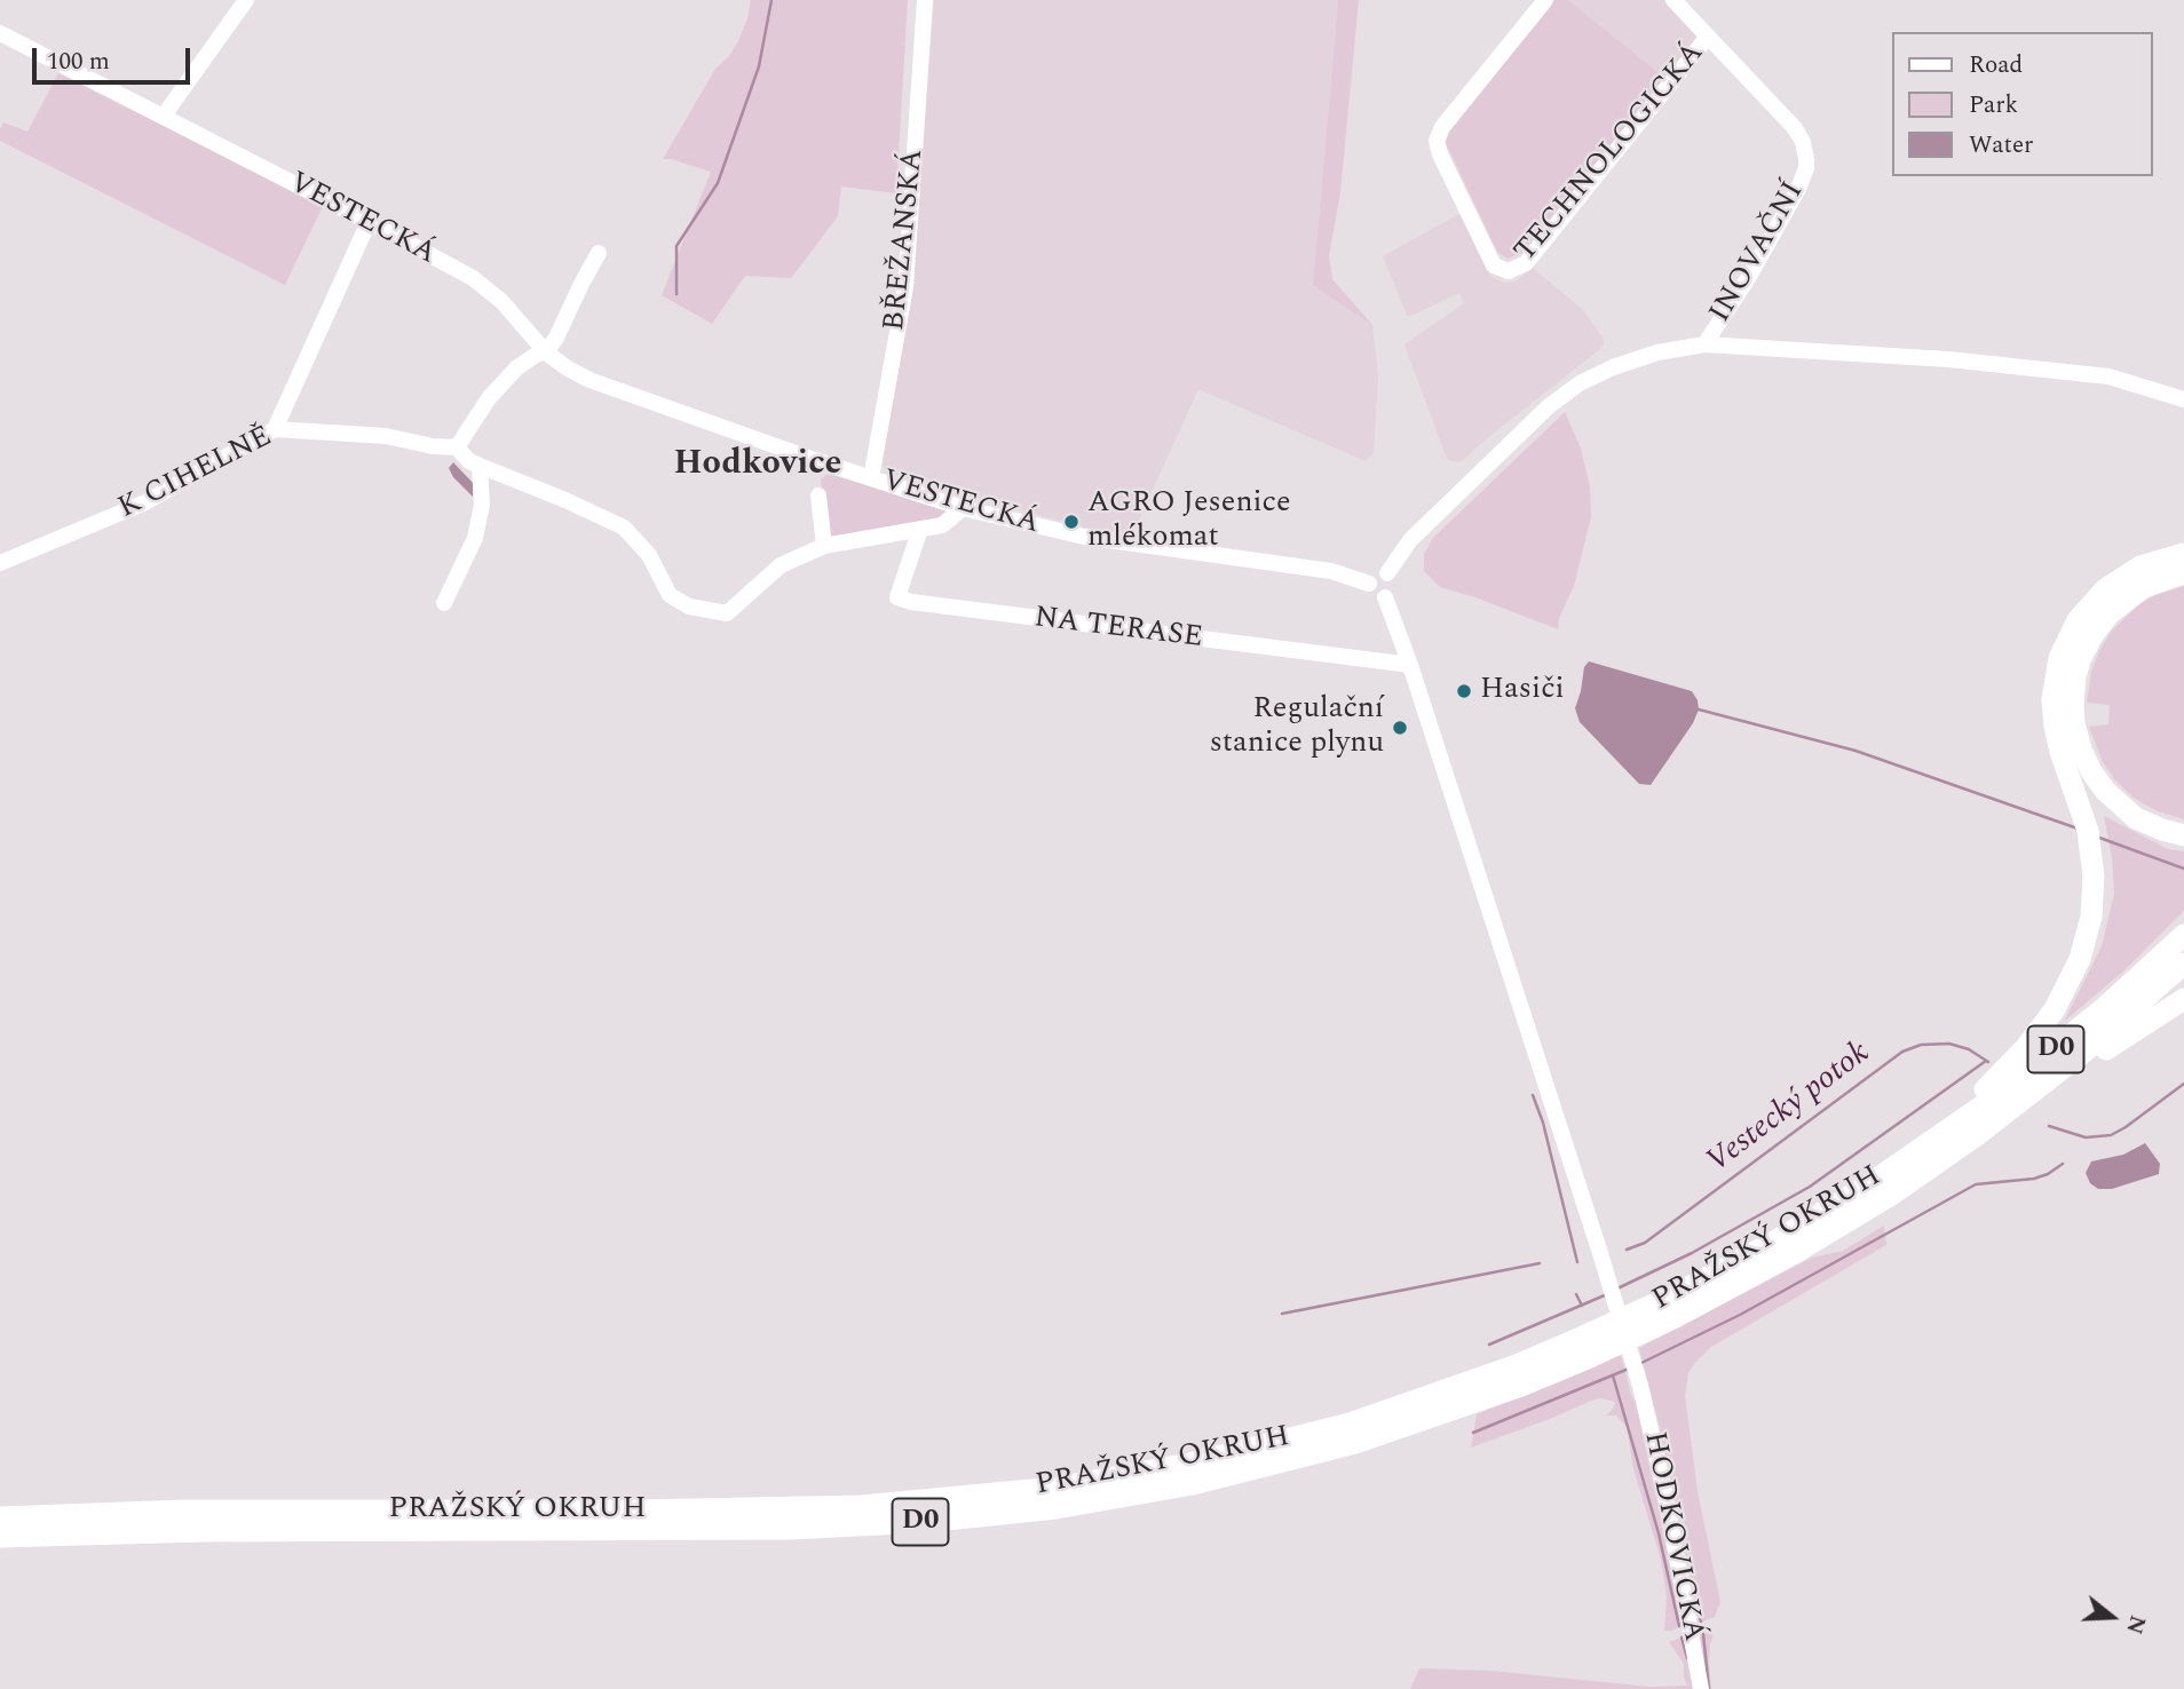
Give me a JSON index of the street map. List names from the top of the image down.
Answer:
{
  "streets": {
    "highway": ["D0", "PRAŽSKÝ OKRUH"],
    "street": [
      "TECHNOLOGICKÁ",
      "VESTECKÁ",
      "BŘEŽANSKÁ",
      "INOVAČNÍ",
      "K CIHELNĚ",
      "NA TERASE",
      "HODKOVICKÁ"
    ]
  },
  "crossings": [
    ["TECHNOLOGICKÁ", "INOVAČNÍ"],
    ["VESTECKÁ", "BŘEŽANSKÁ"],
    ["VESTECKÁ", "INOVAČNÍ"],
    ["VESTECKÁ", "NA TERASE"],
    ["VESTECKÁ", "HODKOVICKÁ"]
  ],
  "districts": ["Hodkovice"],
  "water": ["Vestecký potok"],
  "places": ["AGRO Jesenice mlékomat", "Hasiči", "Regulační stanice plynu"],
  "legend": ["Road", "Park", "Water"],
  "scale_bar": "100 m",
  "north": "right"
}
